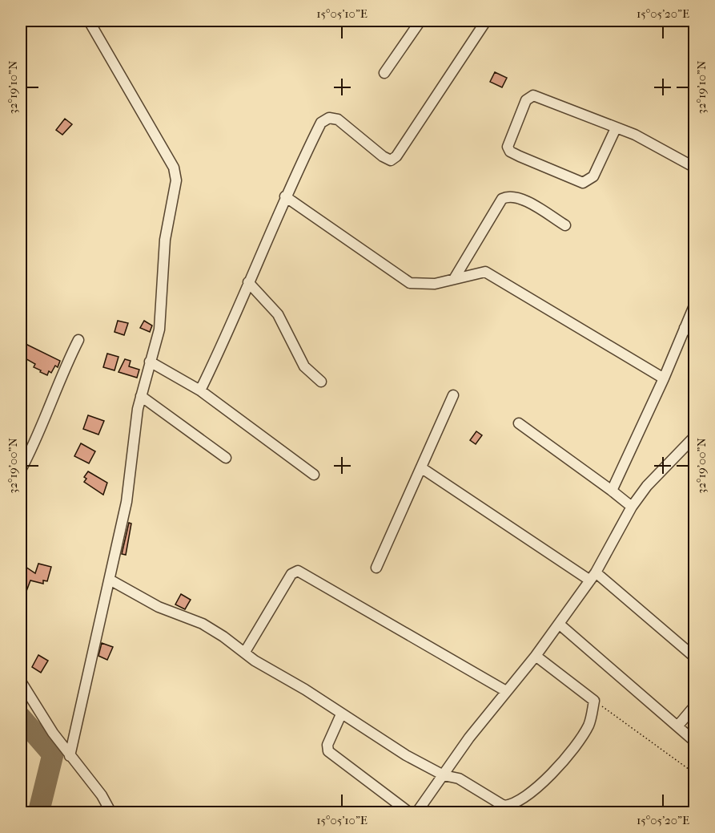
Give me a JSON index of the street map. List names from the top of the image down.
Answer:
{
  "coordinates": [
    "15°05'10\"E",
    "15°05'20\"E",
    "32°19'10\"N",
    "32°19'00\"N"
  ]
}
